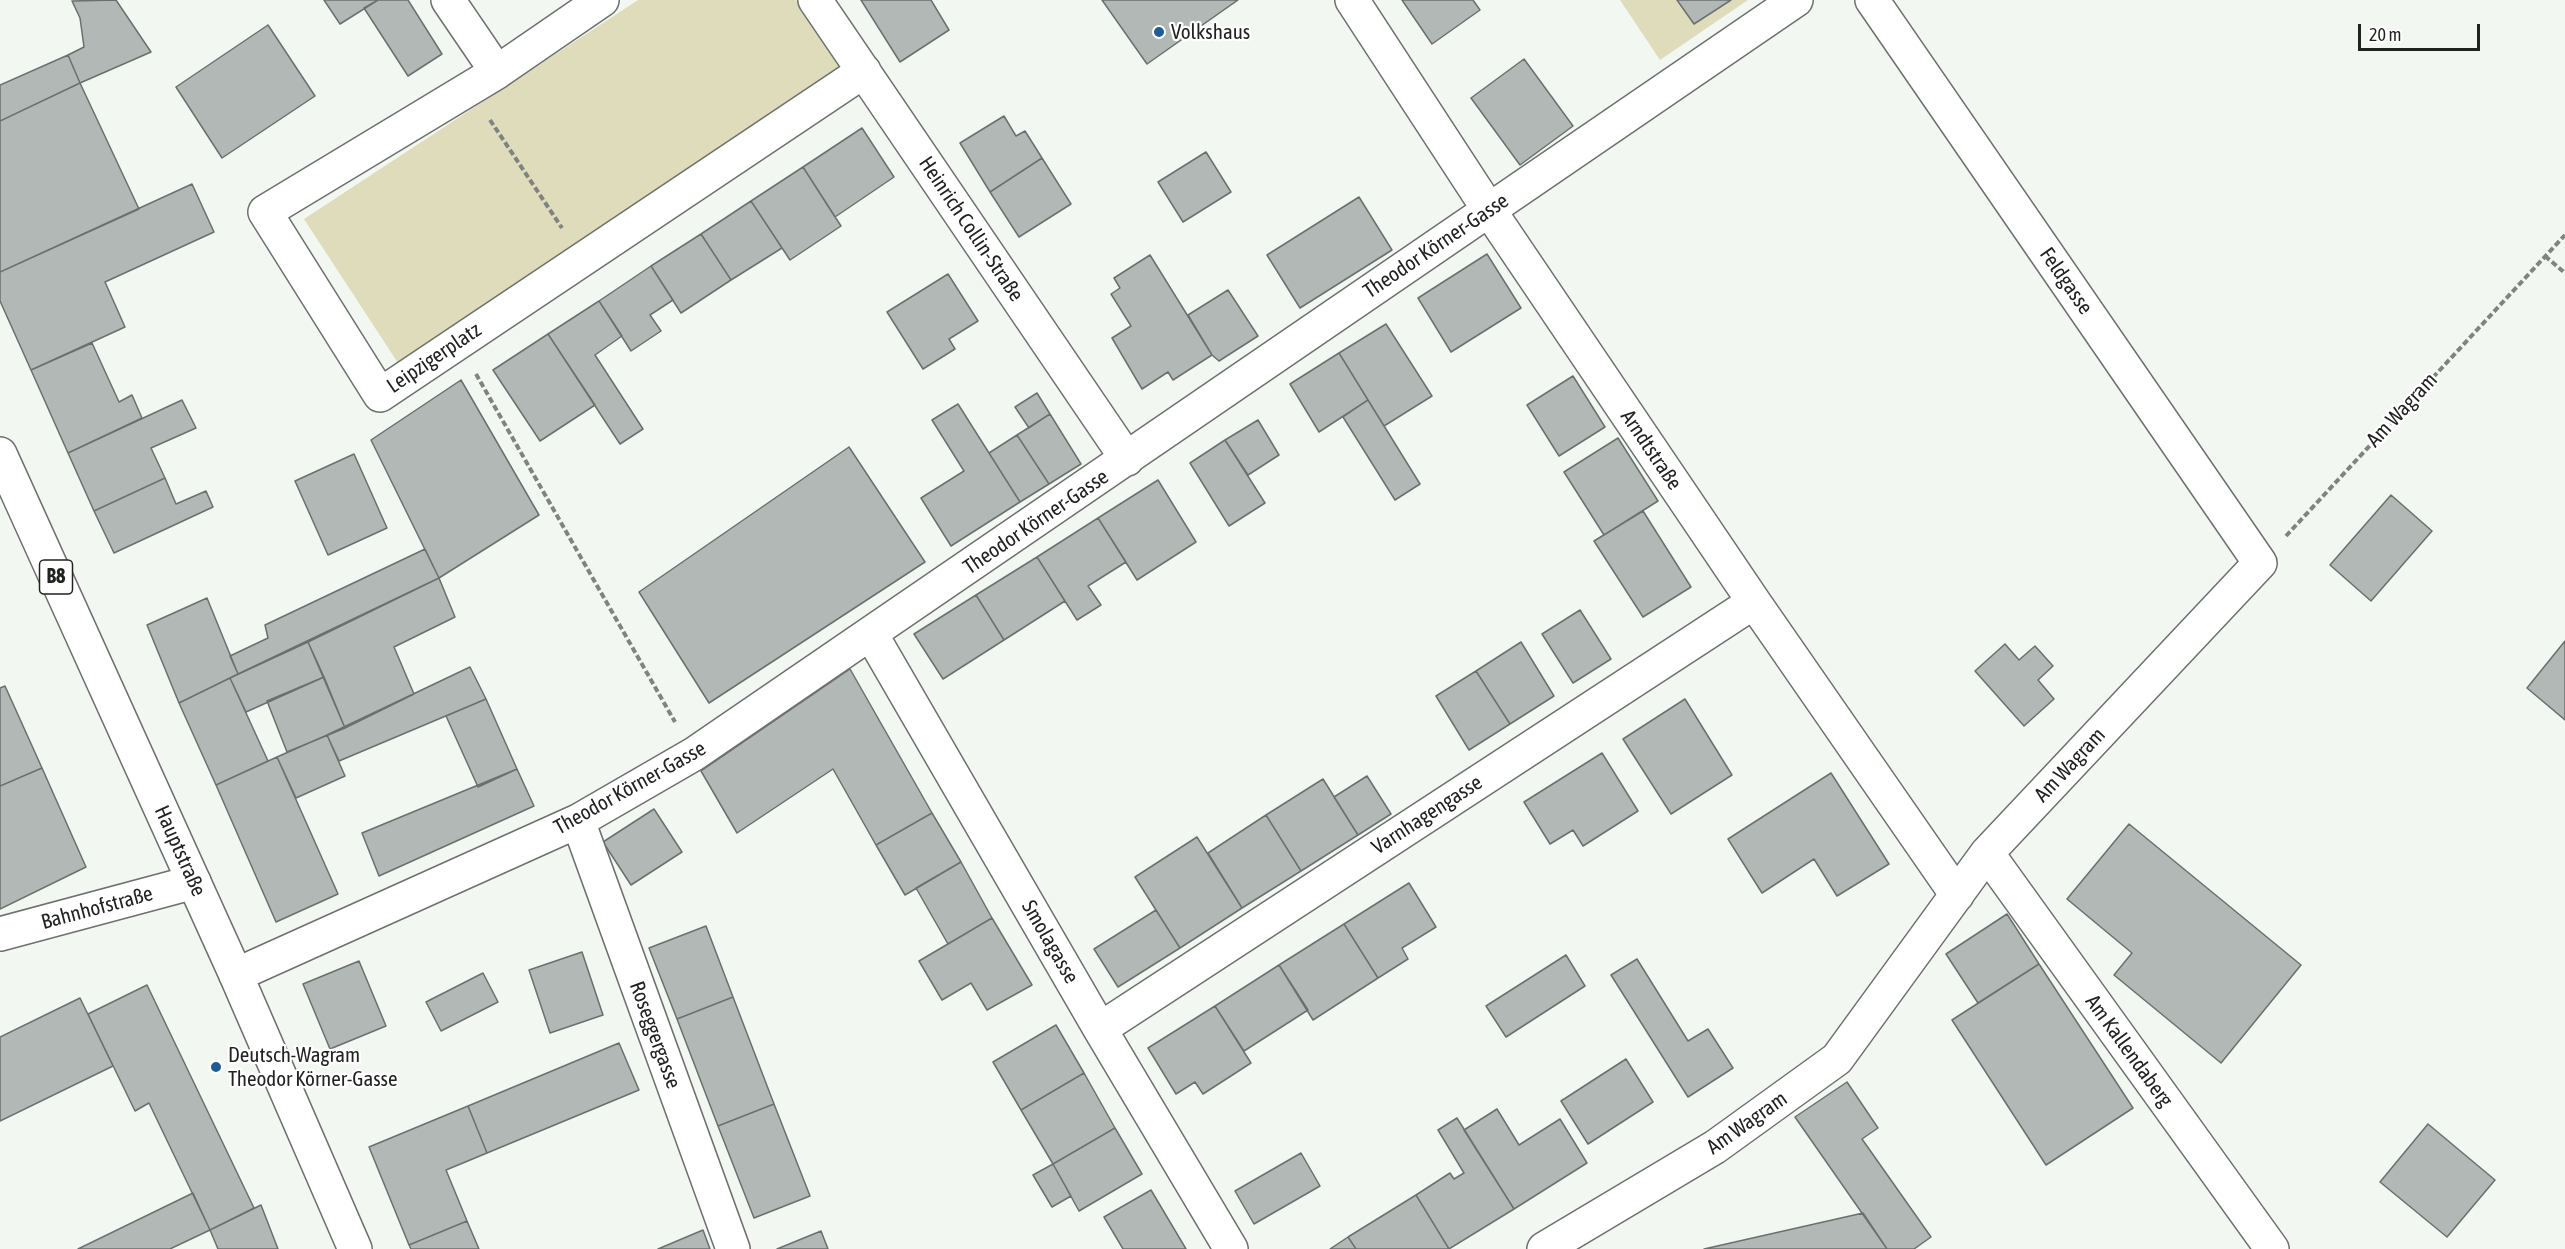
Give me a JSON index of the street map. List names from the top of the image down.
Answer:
{
  "streets": {
    "street": [
      "Heinrich Collin-Straße",
      "Theodor Körner-Gasse",
      "Feldgasse",
      "Leipzigerplatz",
      "Am Wagram",
      "Arndtstraße",
      "B8",
      "Varnhagengasse",
      "Hauptstraße",
      "Bahnhofstraße",
      "Smolagasse",
      "Roseggergasse",
      "Am Kallendaberg"
    ]
  },
  "crossings": [
    ["Heinrich Collin-Straße", "Theodor Körner-Gasse"],
    ["Heinrich Collin-Straße", "Leipzigerplatz"],
    ["Theodor Körner-Gasse", "Arndtstraße"],
    ["Theodor Körner-Gasse", "Hauptstraße"],
    ["Theodor Körner-Gasse", "Smolagasse"],
    ["Theodor Körner-Gasse", "Roseggergasse"],
    ["Feldgasse", "Am Wagram"],
    ["Am Wagram", "Arndtstraße"],
    ["Am Wagram", "Am Kallendaberg"],
    ["Arndtstraße", "Varnhagengasse"],
    ["Varnhagengasse", "Smolagasse"],
    ["Hauptstraße", "Bahnhofstraße"]
  ],
  "places": ["Volkshaus", "Deutsch-Wagram Theodor Körner-Gasse"],
  "scale_bar": "20 m"
}
